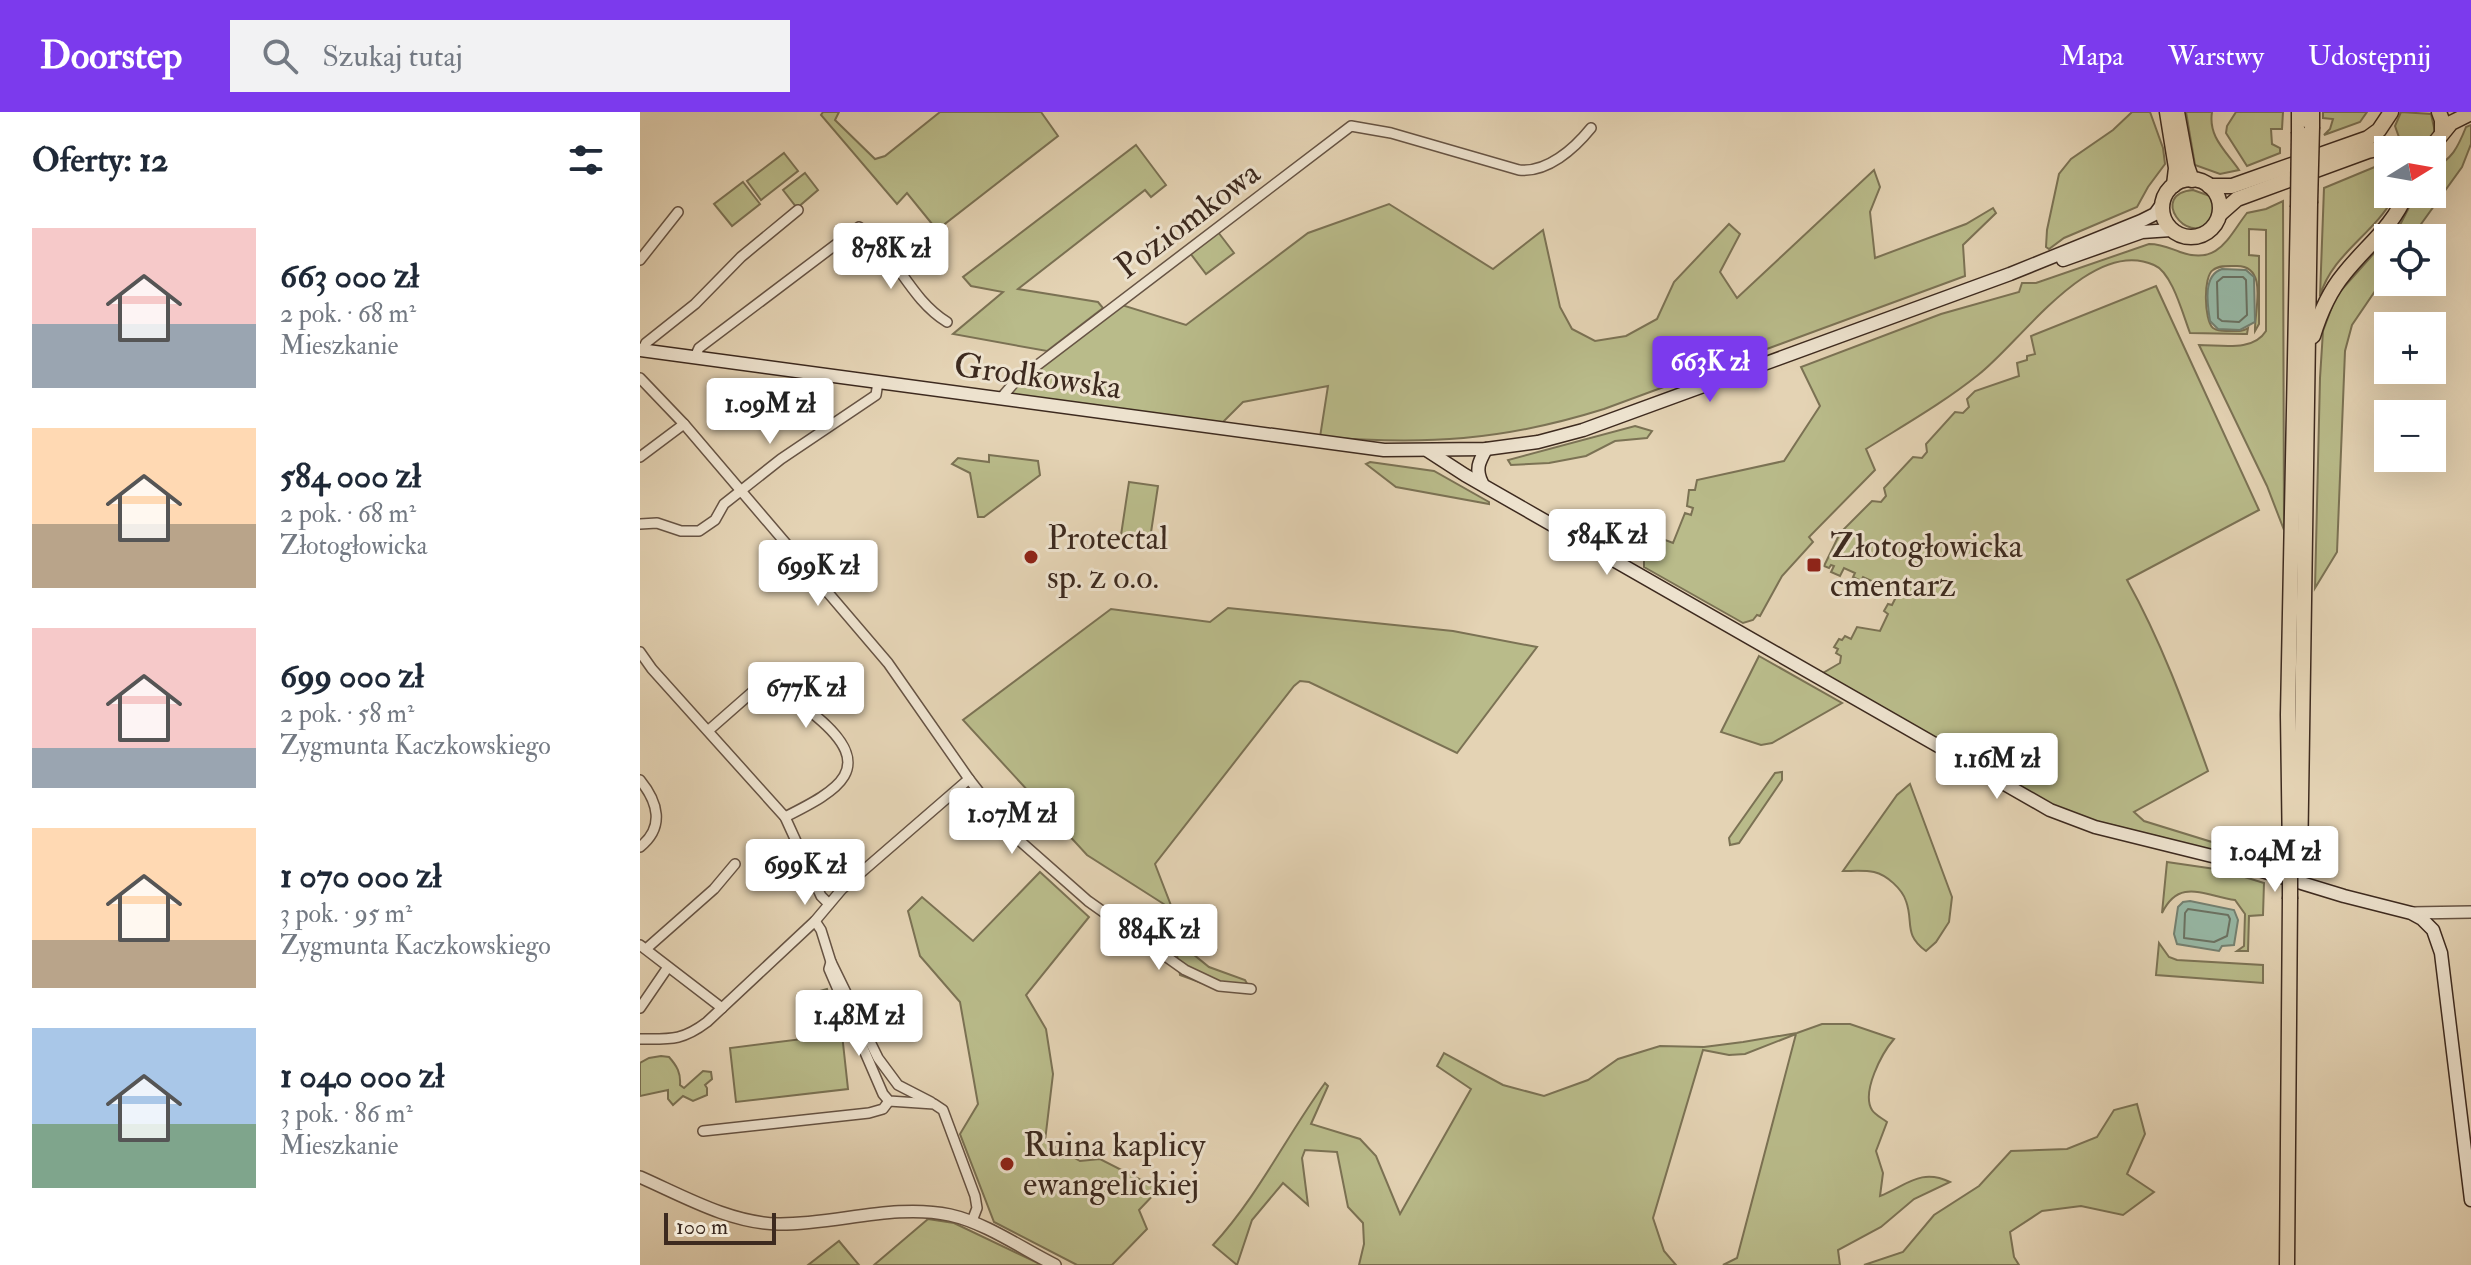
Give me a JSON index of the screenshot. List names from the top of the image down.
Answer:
{
  "streets": {
    "main road": ["Grodkowska"],
    "street": ["Poziomkowa"]
  },
  "crossings": [
    ["Poziomkowa", "Grodkowska"]
  ],
  "places": {
    "other": ["Protectal sp. z o.o.", "Ruina kaplicy ewangelickiej"],
    "transit": ["Złotogłowicka cmentarz"]
  },
  "scale_bar": "100 m",
  "north": "right",
  "page": {
    "header": "Doorstep",
    "search": "Szukaj tutaj",
    "nav": ["Mapa", "Warstwy", "Udostępnij"],
    "heading": "Oferty: 12",
    "map_buttons": ["+", "−"],
    "list": [
      {
        "name": "663 000 zł",
        "note": "2 pok. · 68 m² · Mieszkanie"
      },
      {
        "name": "584 000 zł",
        "note": "2 pok. · 68 m² · Złotogłowicka"
      },
      {
        "name": "699 000 zł",
        "note": "2 pok. · 58 m² · Zygmunta Kaczkowskiego"
      },
      {
        "name": "1 070 000 zł",
        "note": "3 pok. · 95 m² · Zygmunta Kaczkowskiego"
      },
      {
        "name": "1 040 000 zł",
        "note": "3 pok. · 86 m² · Mieszkanie"
      }
    ],
    "price": [
      "878K zł",
      "663K zł",
      "1.09M zł",
      "584K zł",
      "699K zł",
      "677K zł",
      "1.16M zł",
      "1.07M zł",
      "1.04M zł",
      "699K zł",
      "884K zł",
      "1.48M zł"
    ],
    "scale": "100 m"
  }
}
